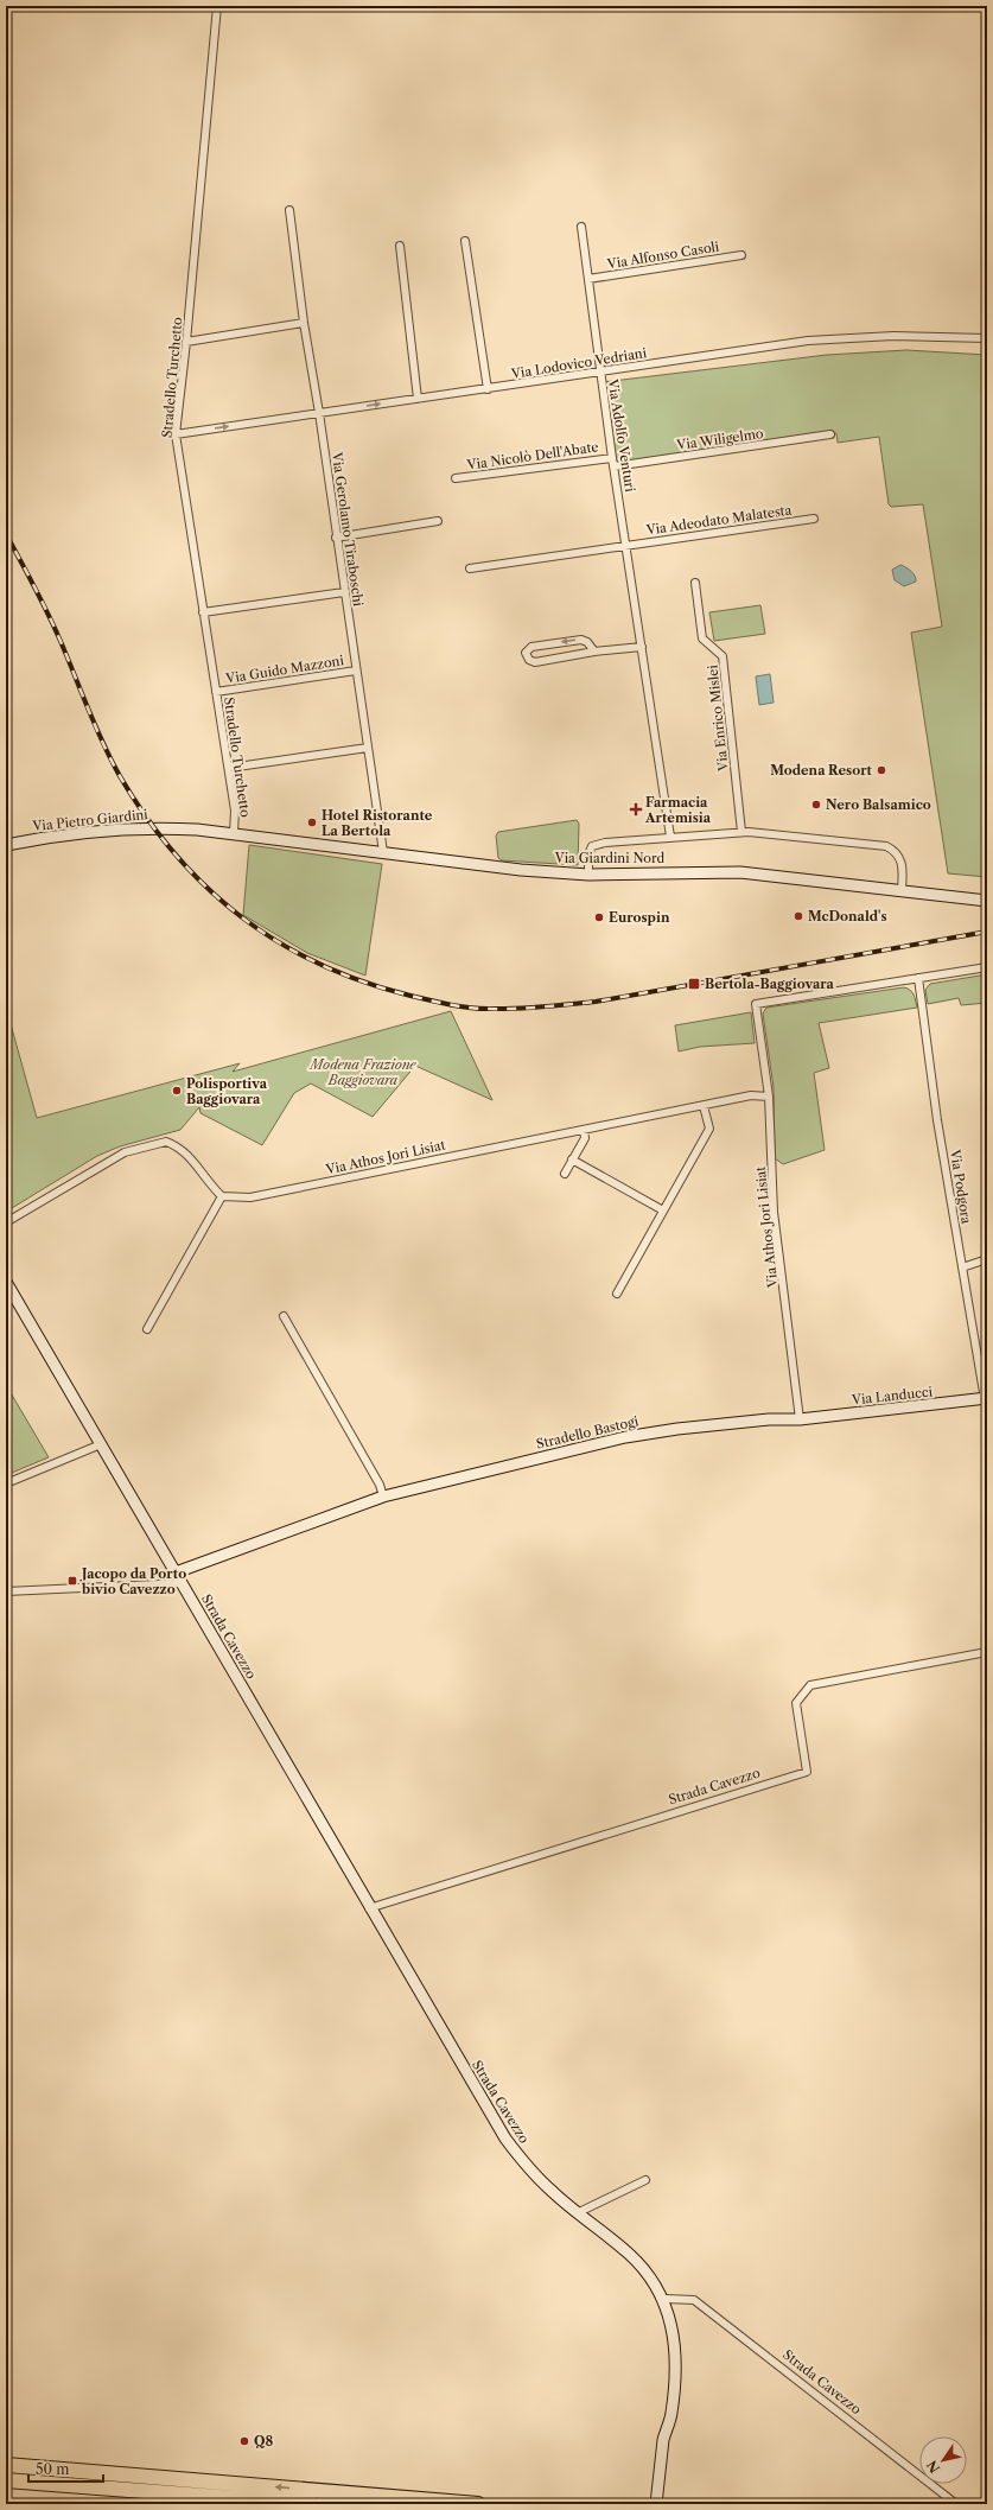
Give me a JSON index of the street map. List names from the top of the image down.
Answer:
{
  "streets": {
    "street": [
      "Via Alfonso Casoli",
      "Via Lodovico Vedriani",
      "Stradello Turchetto",
      "Via Adolfo Venturi",
      "Via Wiligelmo",
      "Via Nicolò Dell'Abate",
      "Via Adeodato Malatesta",
      "Via Gerolamo Tiraboschi",
      "Via Guido Mazzoni",
      "Via Enrico Mislei",
      "Via Pietro Giardini",
      "Via Giardini Nord",
      "Via Athos Jori Lisiat",
      "Via Podgora",
      "Via Landucci",
      "Stradello Bastogi",
      "Strada Cavezzo"
    ]
  },
  "crossings": [
    ["Via Alfonso Casoli", "Via Adolfo Venturi"],
    ["Via Lodovico Vedriani", "Stradello Turchetto"],
    ["Via Lodovico Vedriani", "Via Adolfo Venturi"],
    ["Via Lodovico Vedriani", "Via Gerolamo Tiraboschi"],
    ["Stradello Turchetto", "Via Guido Mazzoni"],
    ["Stradello Turchetto", "Via Pietro Giardini"],
    ["Stradello Turchetto", "Via Giardini Nord"],
    ["Via Adolfo Venturi", "Via Wiligelmo"],
    ["Via Adolfo Venturi", "Via Nicolò Dell'Abate"],
    ["Via Adolfo Venturi", "Via Adeodato Malatesta"],
    ["Via Gerolamo Tiraboschi", "Via Guido Mazzoni"],
    ["Via Gerolamo Tiraboschi", "Via Giardini Nord"],
    ["Via Pietro Giardini", "Via Giardini Nord"],
    ["Via Athos Jori Lisiat", "Via Landucci"],
    ["Via Athos Jori Lisiat", "Stradello Bastogi"],
    ["Via Podgora", "Via Landucci"],
    ["Via Landucci", "Stradello Bastogi"],
    ["Stradello Bastogi", "Strada Cavezzo"]
  ],
  "parks": ["Modena Frazione Baggiovara"],
  "places": {
    "other": [
      "Modena Resort",
      "Nero Balsamico",
      "Hotel Ristorante La Bertola",
      "McDonald's",
      "Eurospin",
      "Polisportiva Baggiovara",
      "Q8"
    ],
    "health": ["Farmacia Artemisia"],
    "transit": ["Bertola-Baggiovara", "Jacopo da Porto bivio Cavezzo"]
  },
  "scale_bar": "50 m",
  "north": "bottom left"
}
